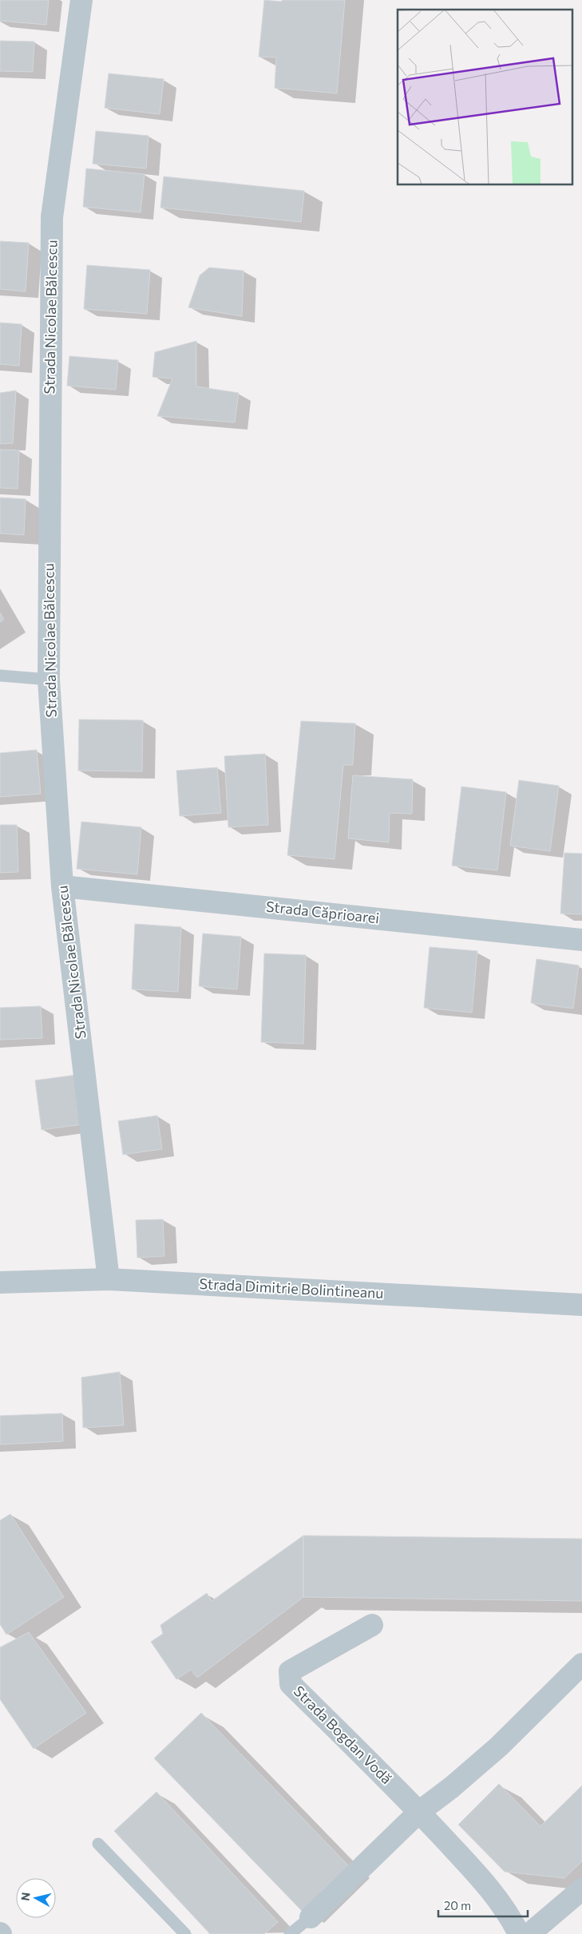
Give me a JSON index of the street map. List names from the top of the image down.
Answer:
{
  "streets": {
    "street": [
      "Strada Nicolae Bălcescu",
      "Strada Căprioarei",
      "Strada Dimitrie Bolintineanu",
      "Strada Bogdan Vodă"
    ]
  },
  "crossings": [
    ["Strada Nicolae Bălcescu", "Strada Căprioarei"],
    ["Strada Nicolae Bălcescu", "Strada Dimitrie Bolintineanu"]
  ],
  "scale_bar": "20 m",
  "north": "left"
}
